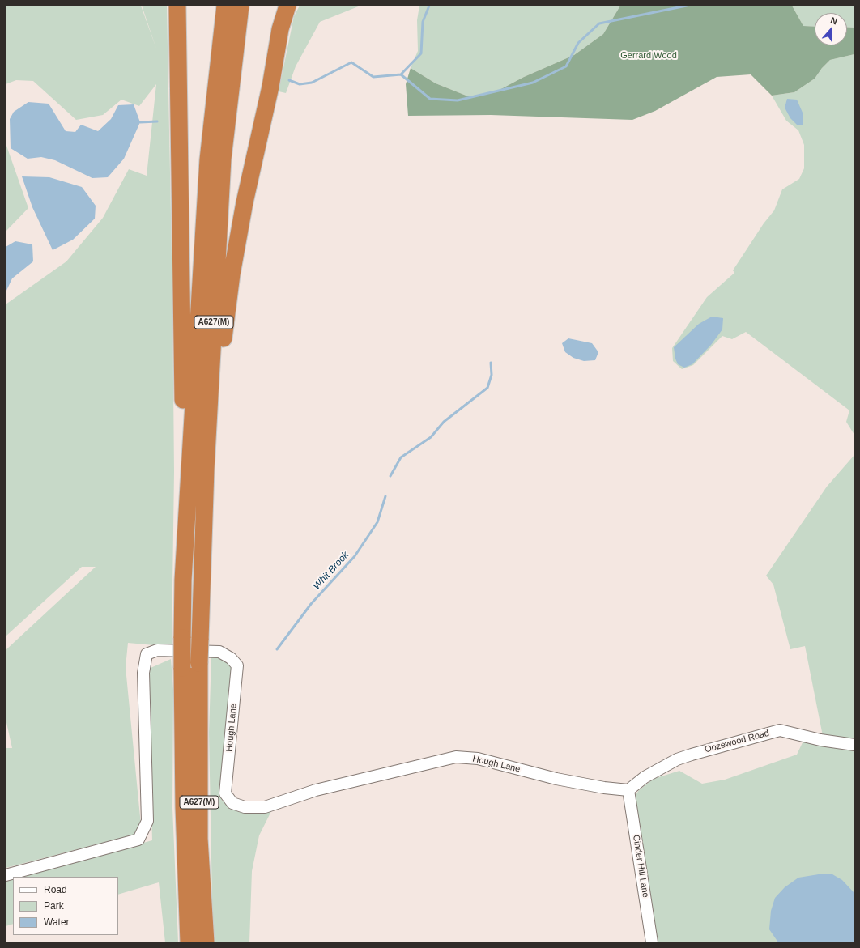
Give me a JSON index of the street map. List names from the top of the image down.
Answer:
{
  "streets": {
    "highway": ["A627(M)"],
    "street": ["Hough Lane", "Oozewood Road", "Cinder Hill Lane"]
  },
  "crossings": [
    ["Hough Lane", "Oozewood Road"],
    ["Hough Lane", "Cinder Hill Lane"],
    ["Oozewood Road", "Cinder Hill Lane"]
  ],
  "water": ["Whit Brook"],
  "parks": ["Gerrard Wood"],
  "legend": ["Road", "Park", "Water"],
  "north": "top"
}
